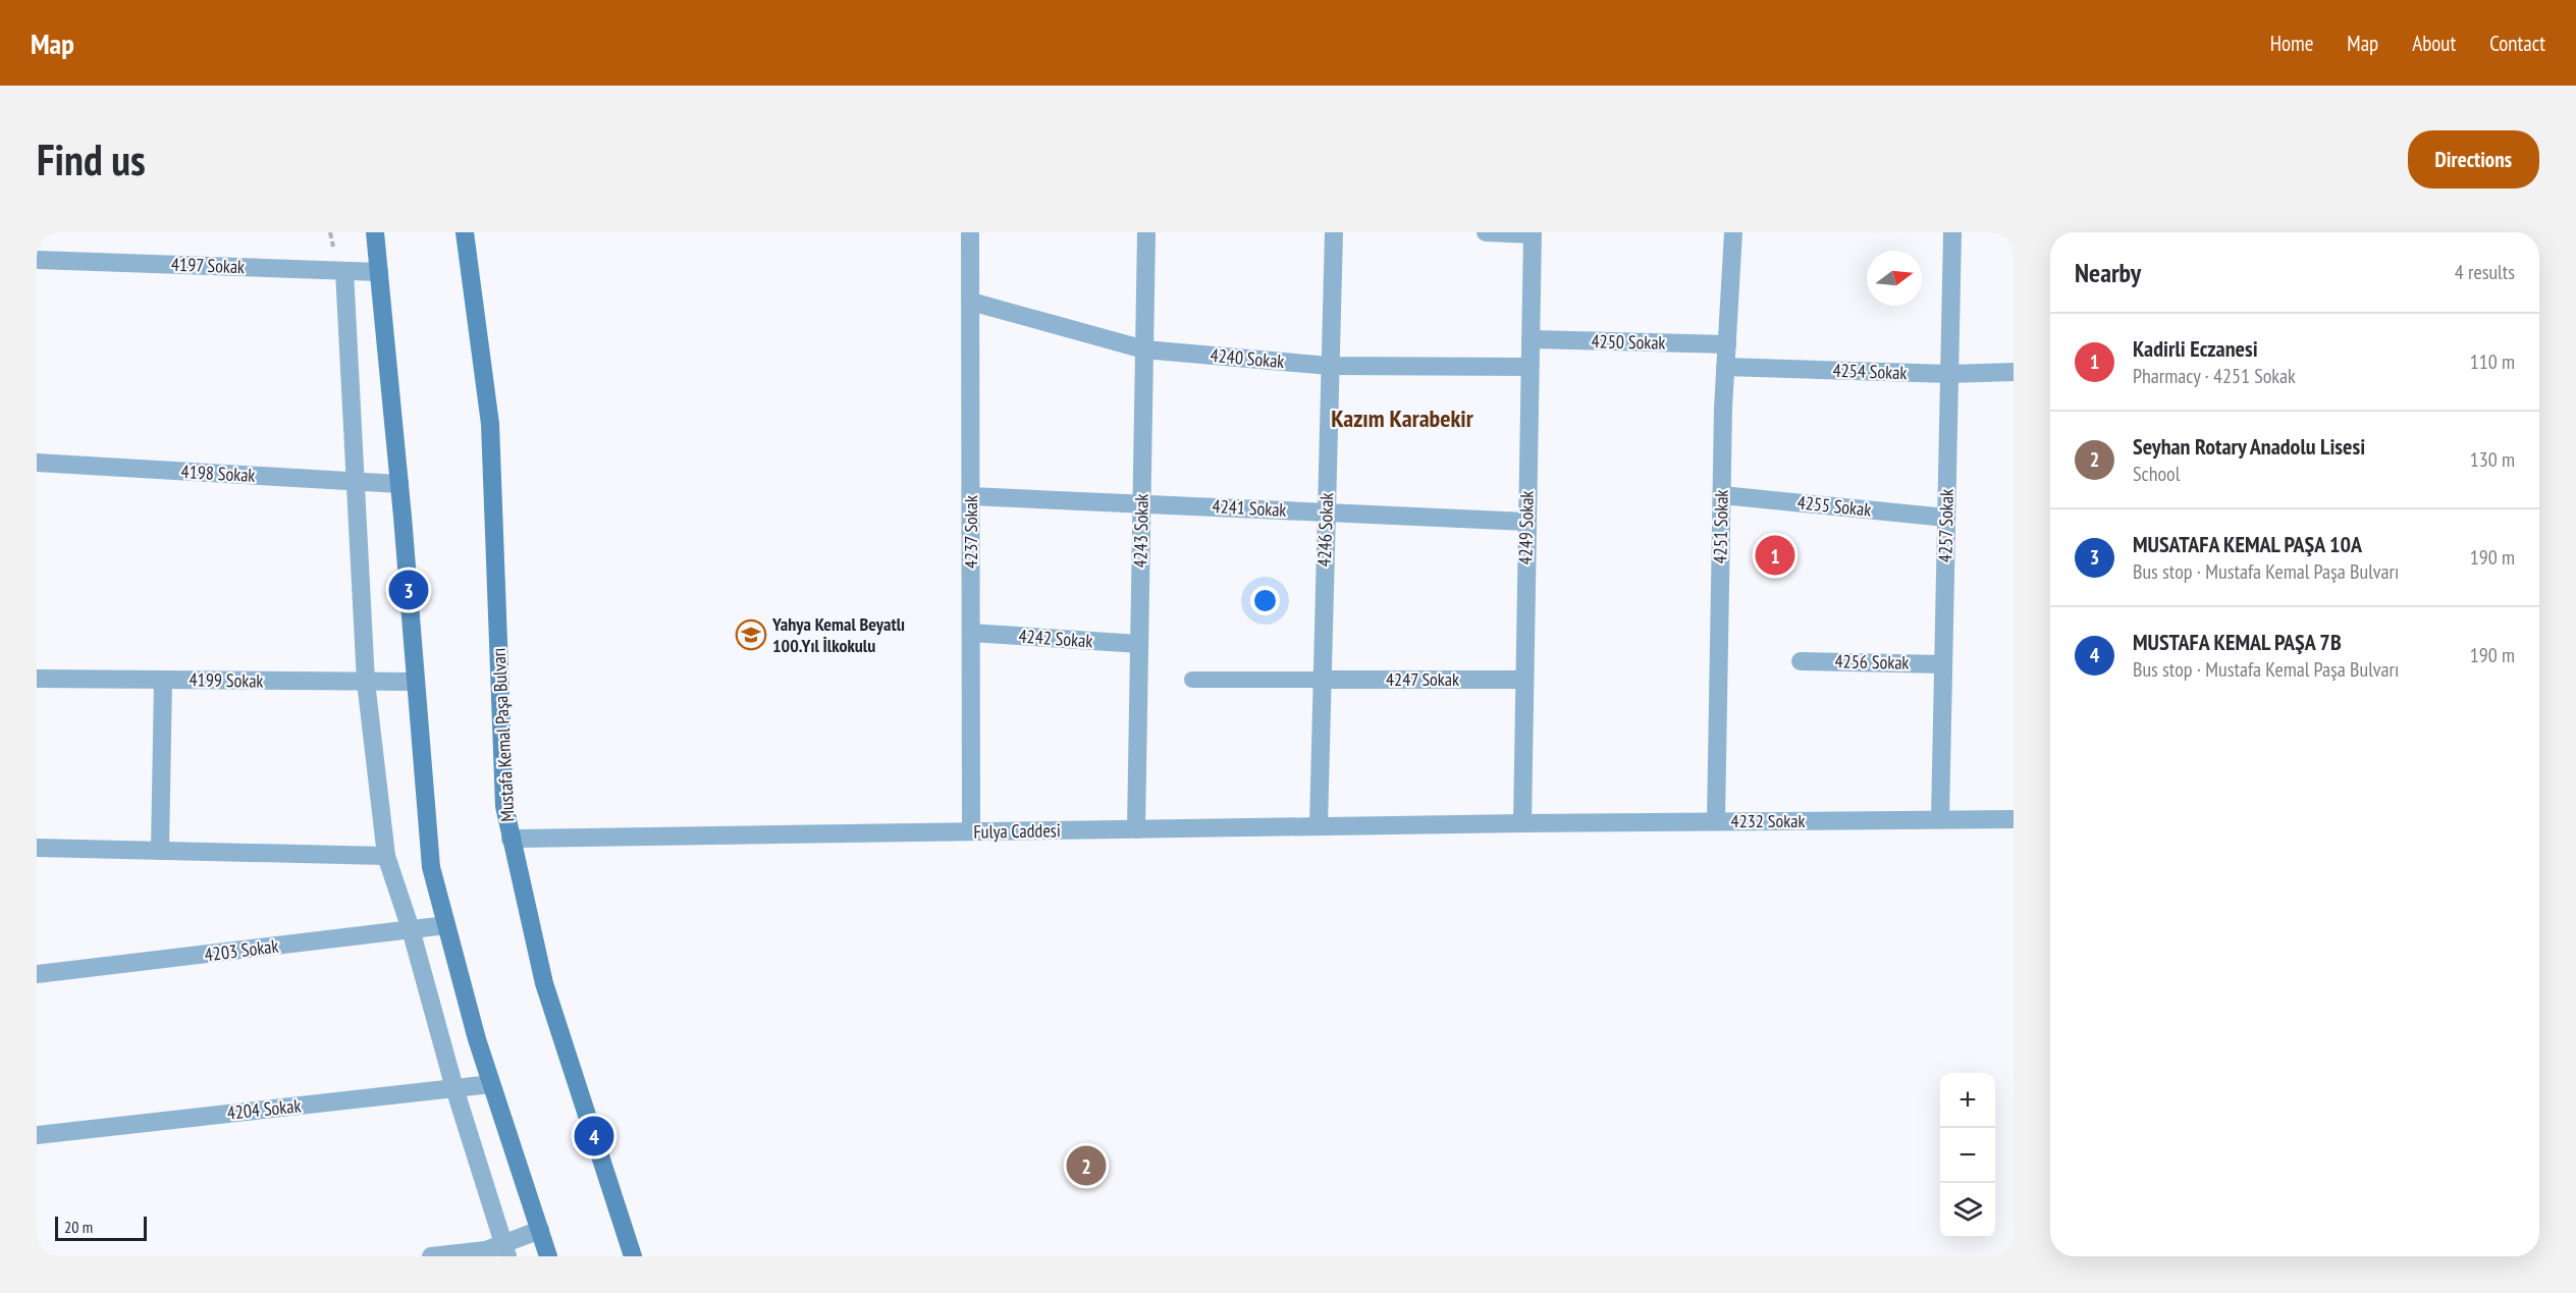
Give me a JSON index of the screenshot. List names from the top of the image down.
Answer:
{
  "streets": {
    "main road": ["Mustafa Kemal Paşa Bulvarı"],
    "street": [
      "4197 Sokak",
      "4250 Sokak",
      "4240 Sokak",
      "4254 Sokak",
      "4198 Sokak",
      "4255 Sokak",
      "4241 Sokak",
      "4257 Sokak",
      "4251 Sokak",
      "4249 Sokak",
      "4246 Sokak",
      "4243 Sokak",
      "4237 Sokak",
      "4242 Sokak",
      "4256 Sokak",
      "4247 Sokak",
      "4199 Sokak",
      "4232 Sokak",
      "Fulya Caddesi",
      "4203 Sokak",
      "4204 Sokak"
    ]
  },
  "crossings": [
    ["4250 Sokak", "4251 Sokak"],
    ["4250 Sokak", "4249 Sokak"],
    ["4240 Sokak", "4249 Sokak"],
    ["4240 Sokak", "4246 Sokak"],
    ["4240 Sokak", "4243 Sokak"],
    ["4240 Sokak", "4237 Sokak"],
    ["4254 Sokak", "4257 Sokak"],
    ["4254 Sokak", "4251 Sokak"],
    ["4255 Sokak", "4257 Sokak"],
    ["4255 Sokak", "4251 Sokak"],
    ["4241 Sokak", "4249 Sokak"],
    ["4241 Sokak", "4246 Sokak"],
    ["4241 Sokak", "4243 Sokak"],
    ["4241 Sokak", "4237 Sokak"],
    ["4257 Sokak", "4256 Sokak"],
    ["4257 Sokak", "4232 Sokak"],
    ["4251 Sokak", "4232 Sokak"],
    ["4249 Sokak", "4247 Sokak"],
    ["4249 Sokak", "4232 Sokak"],
    ["4249 Sokak", "Fulya Caddesi"],
    ["4246 Sokak", "4247 Sokak"],
    ["4246 Sokak", "Fulya Caddesi"],
    ["4243 Sokak", "4242 Sokak"],
    ["4243 Sokak", "Fulya Caddesi"],
    ["4237 Sokak", "4242 Sokak"],
    ["4237 Sokak", "Fulya Caddesi"],
    ["Mustafa Kemal Paşa Bulvarı", "Fulya Caddesi"],
    ["4232 Sokak", "Fulya Caddesi"]
  ],
  "districts": ["Kazım Karabekir"],
  "places": {
    "school or university": ["Yahya Kemal Beyatlı 100.Yıl İlkokulu"]
  },
  "scale_bar": "20 m",
  "north": "right",
  "page": {
    "header": "Map",
    "nav": [
      "Home",
      "Map",
      "About",
      "Contact"
    ],
    "buttons": "Directions",
    "title": "Find us",
    "heading": ["Nearby", "4 results"],
    "list": [
      {
        "mark": "1",
        "name": "Kadirli Eczanesi",
        "note": "Pharmacy · 4251 Sokak",
        "value": "110 m"
      },
      {
        "mark": "2",
        "name": "Seyhan Rotary Anadolu Lisesi",
        "note": "School",
        "value": "130 m"
      },
      {
        "mark": "3",
        "name": "MUSATAFA KEMAL PAŞA 10A",
        "note": "Bus stop · Mustafa Kemal Paşa Bulvarı",
        "value": "190 m"
      },
      {
        "mark": "4",
        "name": "MUSTAFA KEMAL PAŞA 7B",
        "note": "Bus stop · Mustafa Kemal Paşa Bulvarı",
        "value": "190 m"
      }
    ],
    "pins": [
      "1",
      "3",
      "4",
      "2"
    ],
    "map_buttons": ["+", "−"],
    "scale": "20 m"
  }
}
